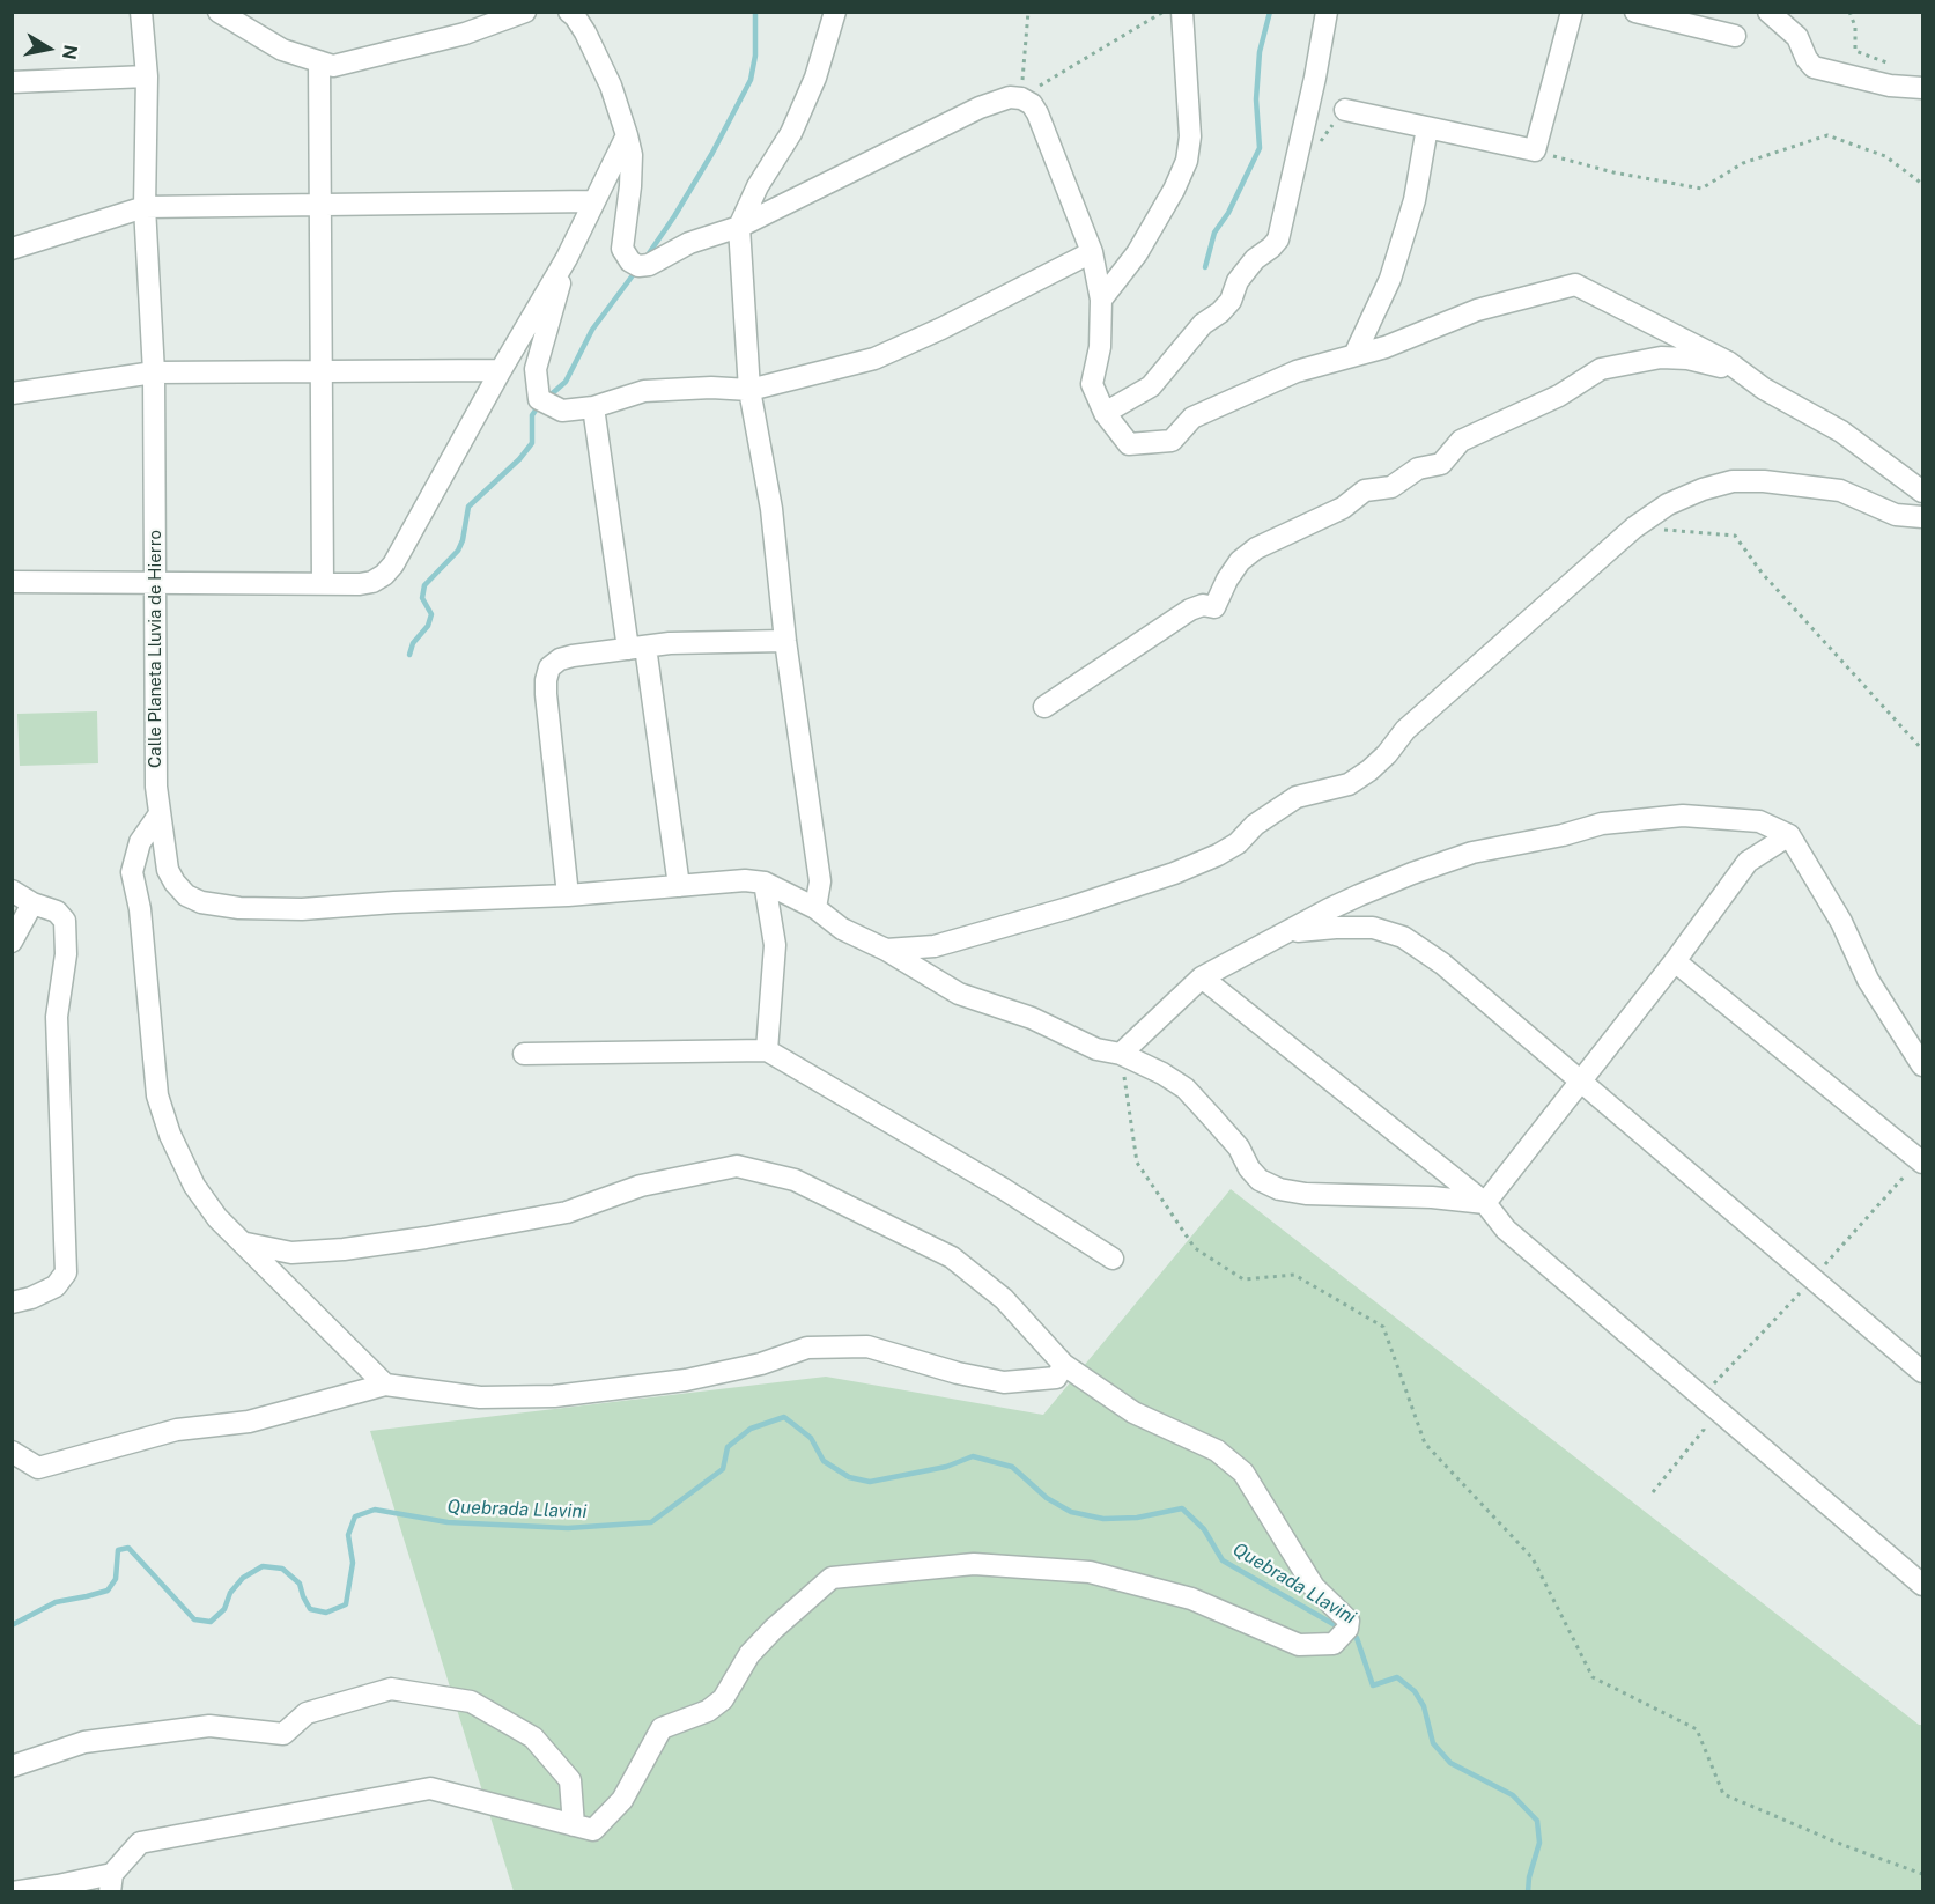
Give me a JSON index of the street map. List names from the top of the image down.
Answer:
{
  "streets": {
    "street": ["Calle Planeta Lluvia de Hierro"]
  },
  "water": ["Quebrada Llavini"],
  "north": "right"
}
